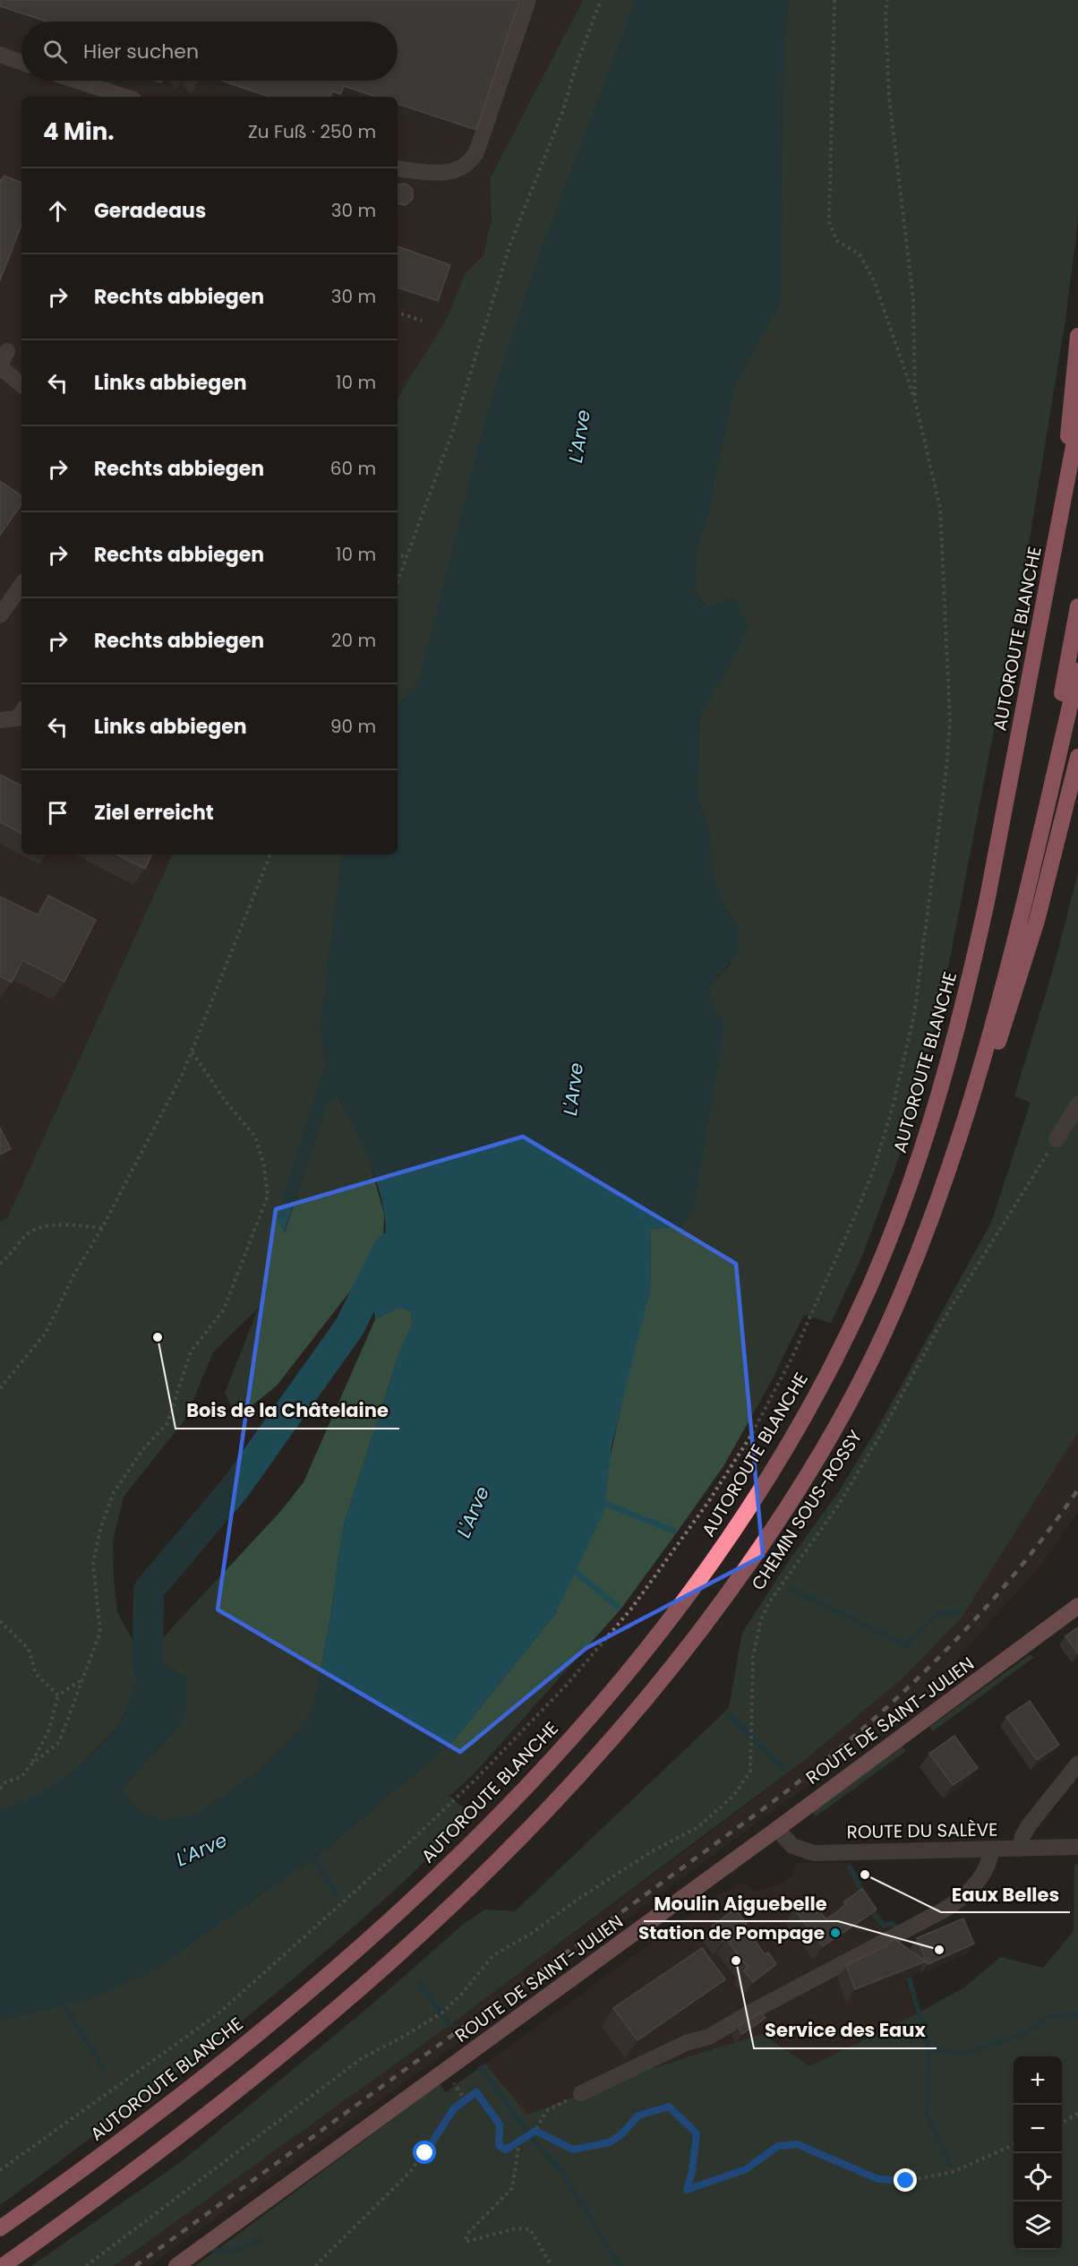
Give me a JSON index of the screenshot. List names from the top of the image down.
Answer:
{
  "streets": {
    "highway": ["AUTOROUTE BLANCHE"],
    "main road": ["ROUTE DE SAINT-JULIEN"],
    "street": ["ROUTE DU SALÈVE"],
    "path": ["CHEMIN SOUS-ROSSY"]
  },
  "crossings": [
    ["ROUTE DE SAINT-JULIEN", "ROUTE DU SALÈVE"]
  ],
  "water": ["L'Arve"],
  "places": [
    "Bois de la Châtelaine",
    "Eaux Belles",
    "Station de Pompage",
    "Moulin Aiguebelle",
    "Service des Eaux"
  ],
  "page": {
    "search": "Hier suchen",
    "heading": ["4 Min.", "Zu Fuß · 250 m"],
    "list": [
      ["Geradeaus", "30 m"],
      ["Rechts abbiegen", "30 m"],
      ["Links abbiegen", "10 m"],
      ["Rechts abbiegen", "60 m"],
      ["Rechts abbiegen", "10 m"],
      ["Rechts abbiegen", "20 m"],
      ["Links abbiegen", "90 m"],
      "Ziel erreicht"
    ],
    "map_buttons": ["+", "−"]
  }
}
